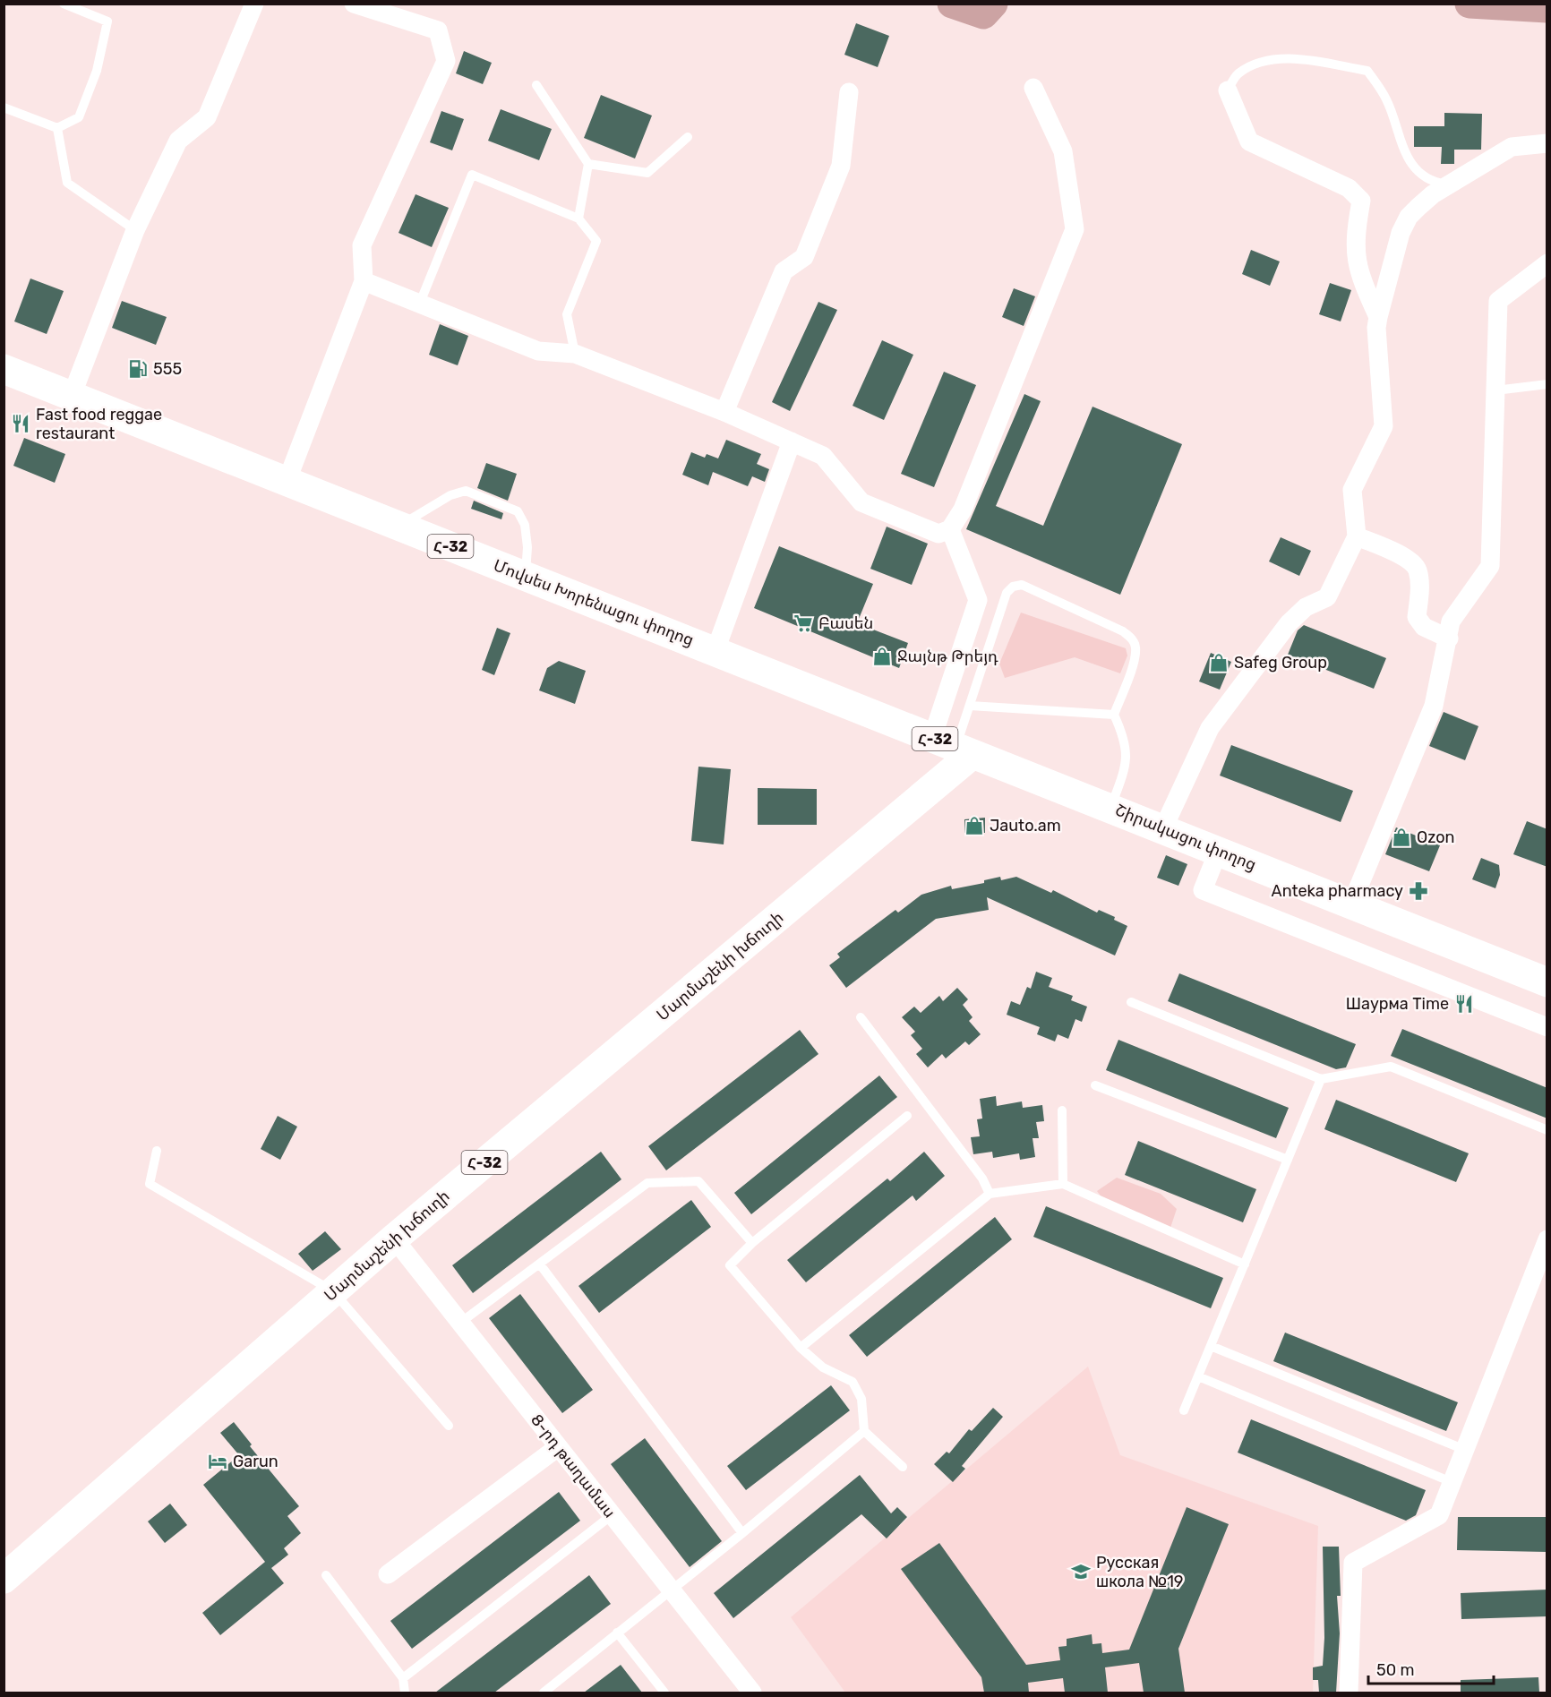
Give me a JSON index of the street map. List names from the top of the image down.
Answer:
{
  "streets": {
    "main road": [
      "Հ-32",
      "Մովսես Խորենացու փողոց",
      "Շիրակացու փողոց",
      "Մարմաշենի խճուղի"
    ],
    "street": ["8-րդ թաղամաս"]
  },
  "crossings": [
    ["Մովսես Խորենացու փողոց", "Շիրակացու փողոց"],
    ["Մովսես Խորենացու փողոց", "Մարմաշենի խճուղի"],
    ["Շիրակացու փողոց", "Մարմաշենի խճուղի"],
    ["Մարմաշենի խճուղի", "8-րդ թաղամաս"]
  ],
  "places": {
    "fuel station": ["555"],
    "restaurant": ["Fast food reggae restaurant", "Шаурма Time"],
    "supermarket": ["Բասեն"],
    "shop": [
      "Ջայնթ Թրեյդ",
      "Safeg Group",
      "Jauto.am",
      "Ozon"
    ],
    "pharmacy": ["Anteka pharmacy"],
    "hotel": ["Garun"],
    "school or university": ["Русская школа №19"]
  },
  "scale_bar": "50 m"
}
